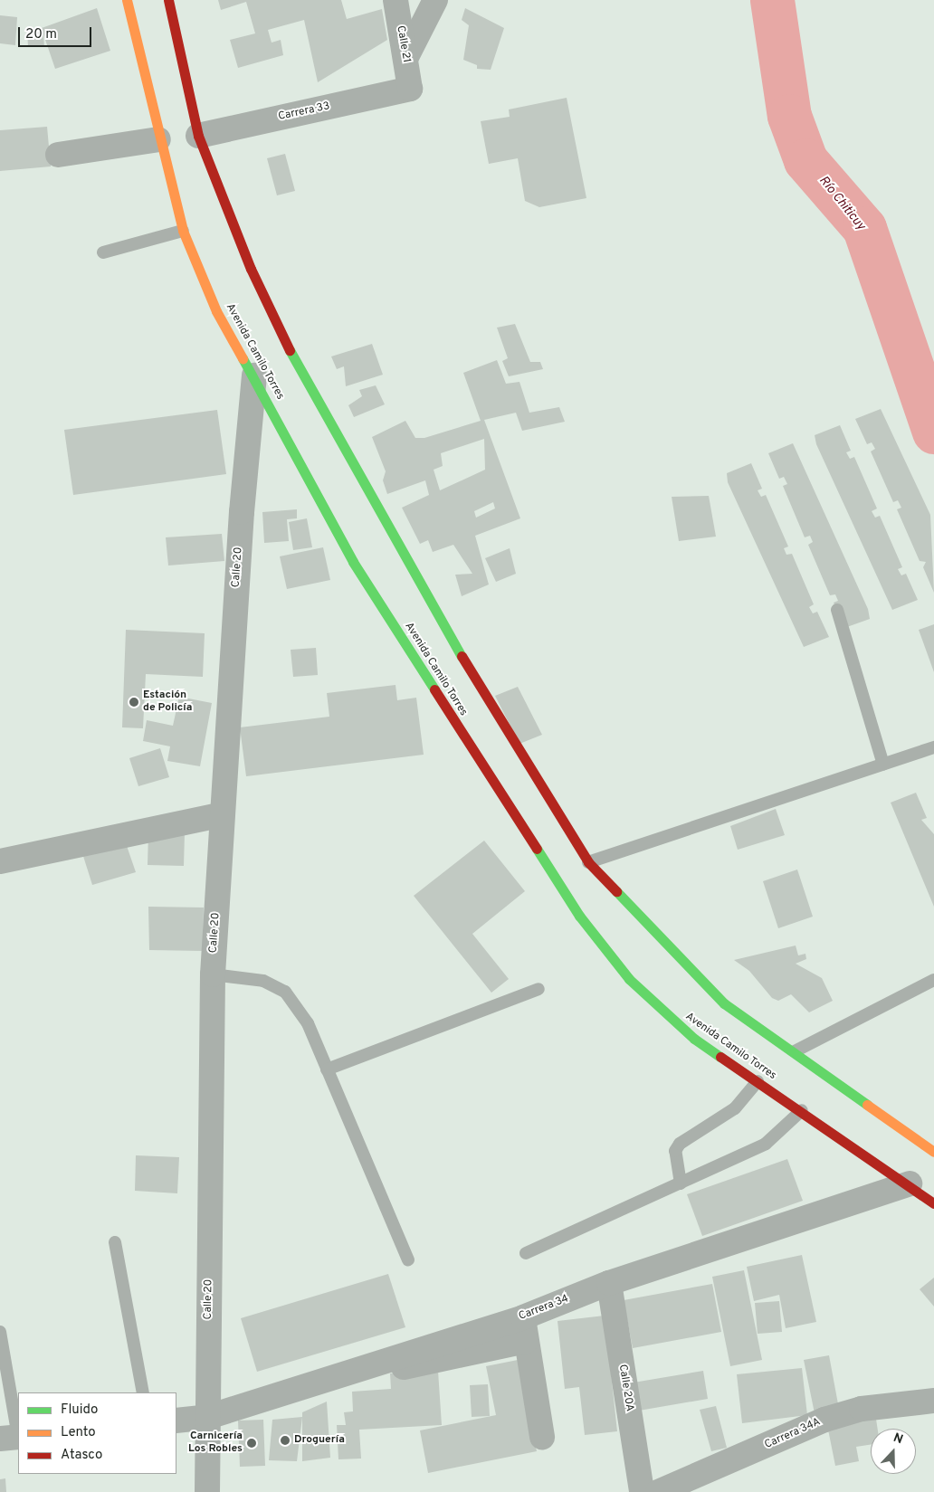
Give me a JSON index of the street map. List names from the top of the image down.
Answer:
{
  "streets": {
    "main road": ["Avenida Camilo Torres"],
    "street": [
      "Calle 21",
      "Carrera 33",
      "Calle 20",
      "Carrera 34",
      "Calle 20A",
      "Carrera 34A"
    ]
  },
  "crossings": [
    ["Calle 21", "Carrera 33"],
    ["Avenida Camilo Torres", "Calle 20"],
    ["Avenida Camilo Torres", "Carrera 34"],
    ["Calle 20", "Carrera 34"],
    ["Carrera 34", "Calle 20A"]
  ],
  "water": ["Río Chiticuy"],
  "places": ["Estación de Policía", "Droguería", "Carnicería Los Robles"],
  "legend": ["Fluido", "Lento", "Atasco"],
  "scale_bar": "20 m",
  "north": "top"
}
